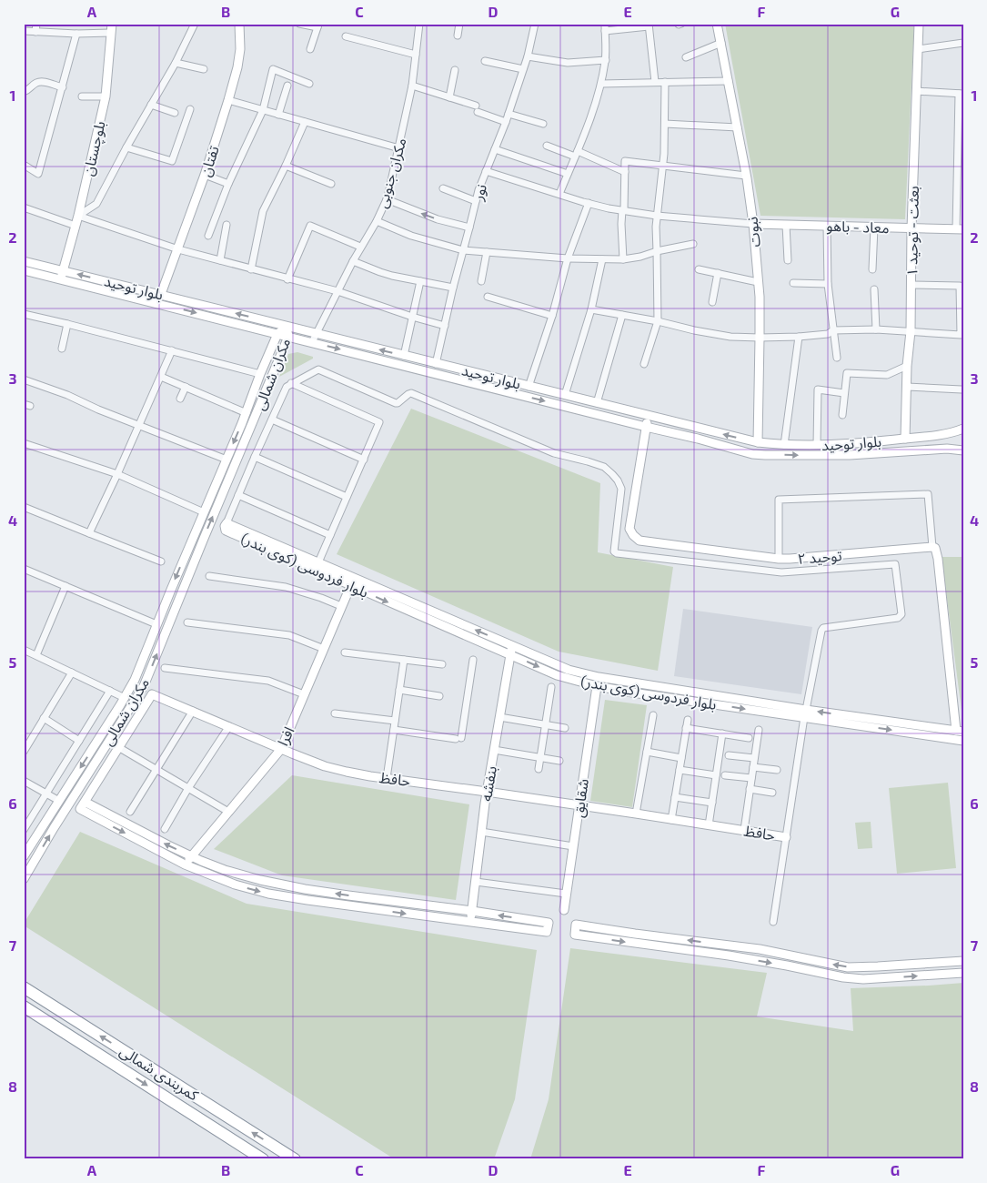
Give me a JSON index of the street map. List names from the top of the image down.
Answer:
{
  "streets": {
    "highway": ["کمربندی شمالی"],
    "street": [
      "بلوچستان",
      "تفتان",
      "مکران جنوبی",
      "نور",
      "معاد - باهو",
      "بعثت - توحید ۱",
      "نبوت",
      "بلوار توحید",
      "مکران شمالی",
      "توحید ۲",
      "بلوار فردوسی (کوی بندر)",
      "افرا",
      "حافظ",
      "بنفشه",
      "شقایق"
    ]
  },
  "crossings": [
    ["بلوچستان", "بلوار توحید"],
    ["تفتان", "بلوار توحید"],
    ["مکران جنوبی", "بلوار توحید"],
    ["نور", "بلوار توحید"],
    ["معاد - باهو", "بعثت - توحید ۱"],
    ["معاد - باهو", "نبوت"],
    ["بعثت - توحید ۱", "بلوار توحید"],
    ["نبوت", "بلوار توحید"],
    ["بلوار توحید", "مکران شمالی"],
    ["بلوار توحید", "توحید ۲"],
    ["بلوار فردوسی (کوی بندر)", "افرا"],
    ["بلوار فردوسی (کوی بندر)", "بنفشه"],
    ["بلوار فردوسی (کوی بندر)", "شقایق"],
    ["افرا", "حافظ"],
    ["حافظ", "بنفشه"],
    ["حافظ", "شقایق"]
  ],
  "grid": {
    "columns": [
      "A",
      "B",
      "C",
      "D",
      "E",
      "F",
      "G"
    ],
    "rows": [
      "1",
      "2",
      "3",
      "4",
      "5",
      "6",
      "7",
      "8"
    ]
  }
}
